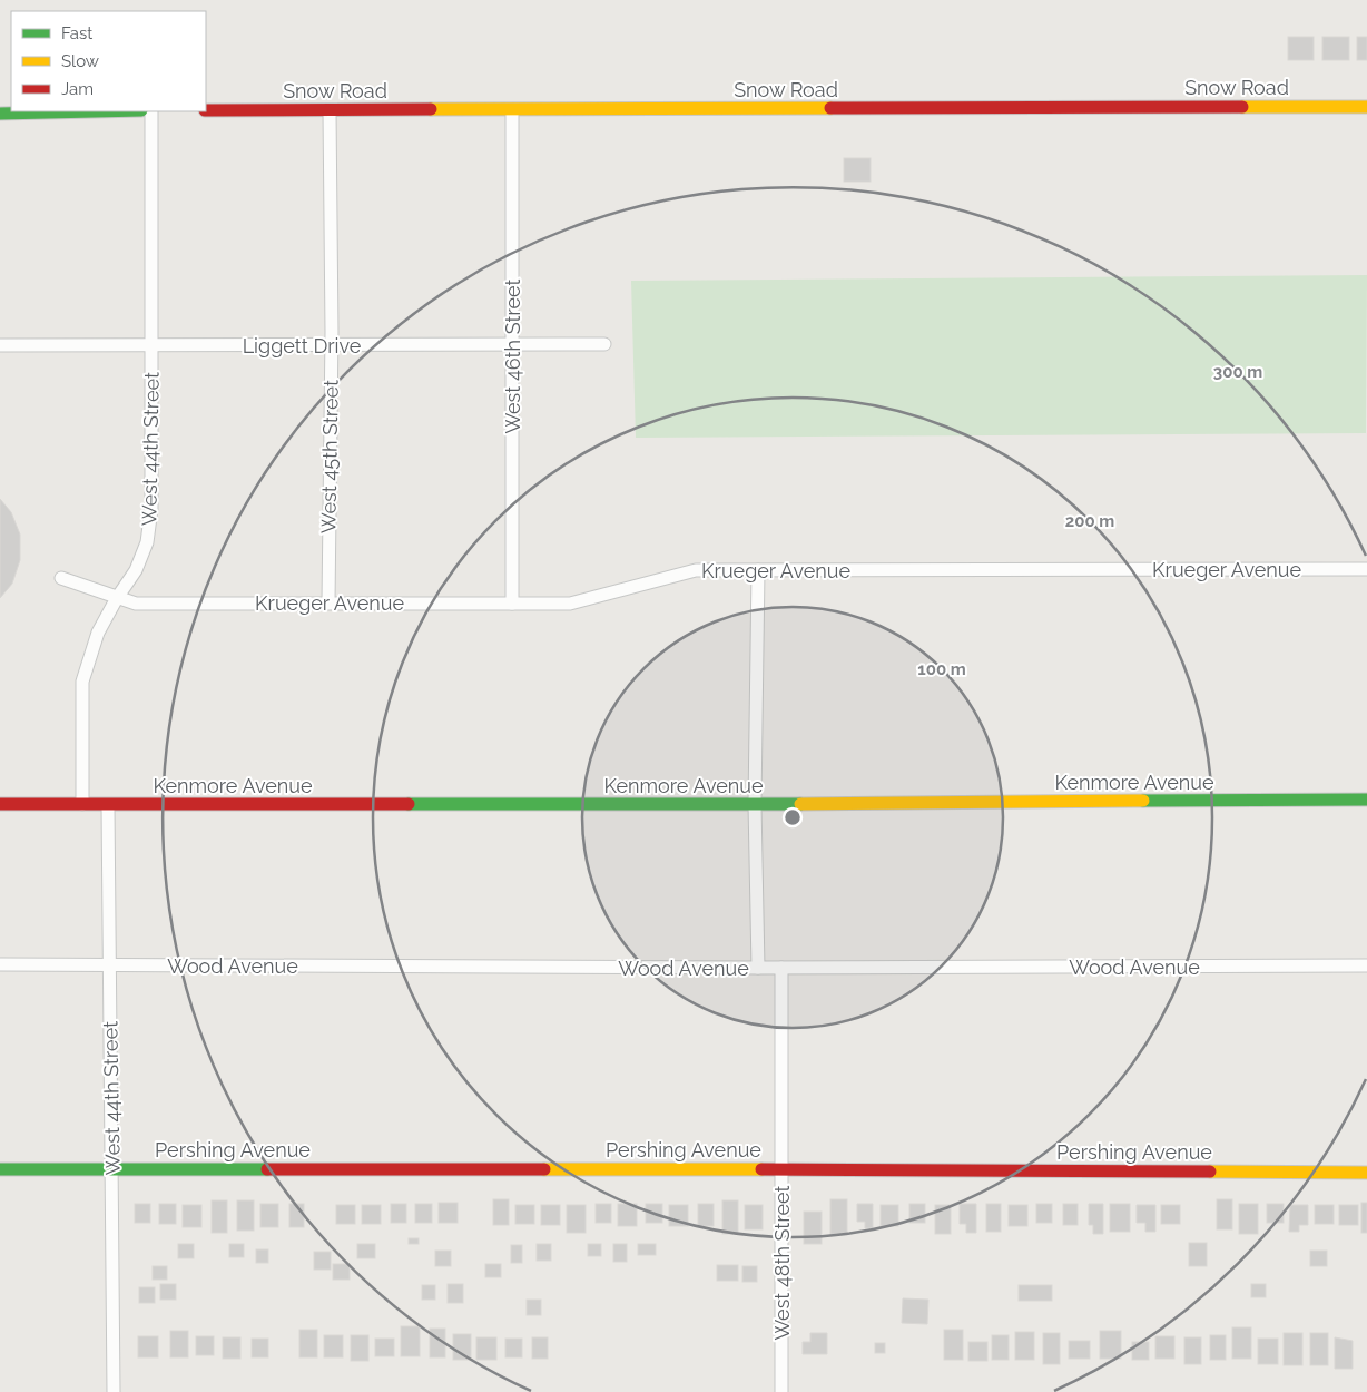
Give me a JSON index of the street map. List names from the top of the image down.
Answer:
{
  "streets": {
    "street": [
      "Snow Road",
      "Liggett Drive",
      "West 46th Street",
      "West 44th Street",
      "West 45th Street",
      "Krueger Avenue",
      "Kenmore Avenue",
      "Wood Avenue",
      "Pershing Avenue",
      "West 48th Street"
    ]
  },
  "crossings": [
    ["Snow Road", "West 46th Street"],
    ["Snow Road", "West 45th Street"],
    ["Liggett Drive", "West 46th Street"],
    ["Liggett Drive", "West 44th Street"],
    ["Liggett Drive", "West 45th Street"],
    ["West 46th Street", "Krueger Avenue"],
    ["West 44th Street", "Krueger Avenue"],
    ["West 44th Street", "Kenmore Avenue"],
    ["West 44th Street", "Wood Avenue"],
    ["West 44th Street", "Pershing Avenue"],
    ["West 45th Street", "Krueger Avenue"],
    ["Wood Avenue", "West 48th Street"],
    ["Pershing Avenue", "West 48th Street"]
  ],
  "legend": ["Fast", "Slow", "Jam"],
  "rings": ["300 m", "200 m", "100 m"]
}
